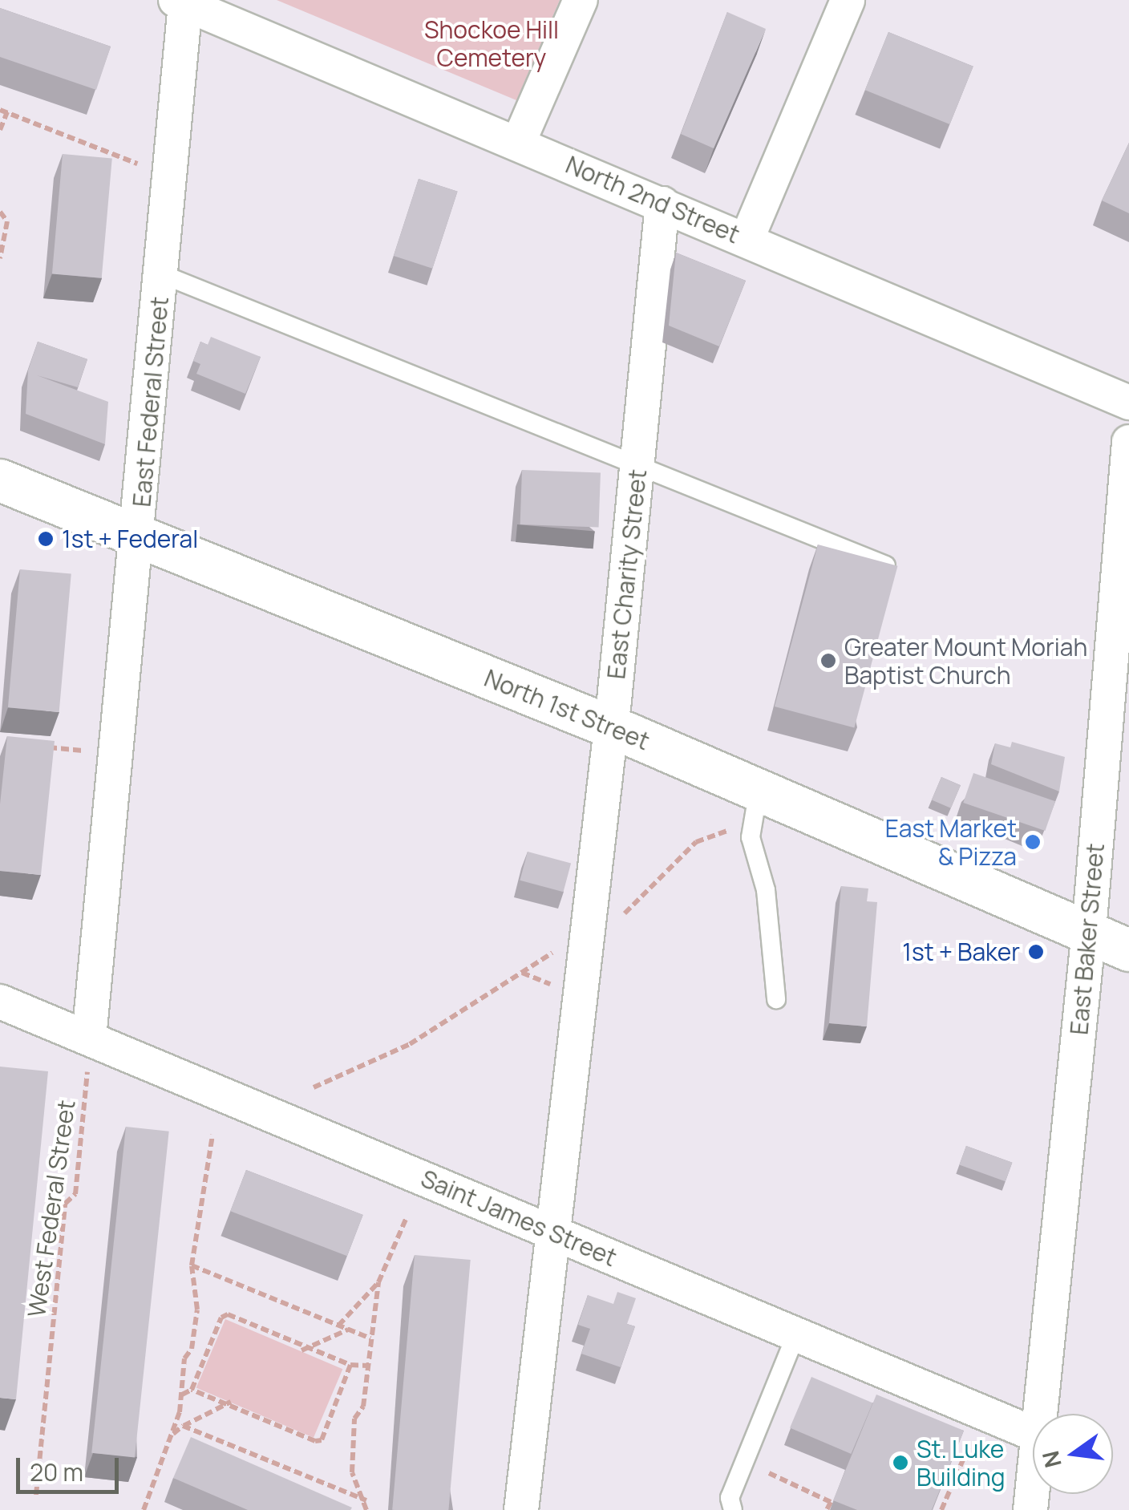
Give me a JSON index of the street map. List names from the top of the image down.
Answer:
{
  "streets": {
    "street": [
      "North 2nd Street",
      "East Federal Street",
      "East Charity Street",
      "North 1st Street",
      "East Baker Street",
      "Saint James Street"
    ],
    "path": ["West Federal Street"]
  },
  "crossings": [
    ["North 2nd Street", "East Federal Street"],
    ["North 2nd Street", "East Charity Street"],
    ["East Federal Street", "North 1st Street"],
    ["East Federal Street", "West Federal Street"],
    ["East Federal Street", "Saint James Street"],
    ["East Charity Street", "North 1st Street"],
    ["East Charity Street", "Saint James Street"],
    ["North 1st Street", "East Baker Street"],
    ["West Federal Street", "Saint James Street"]
  ],
  "parks": ["Shockoe Hill Cemetery"],
  "places": [
    "1st + Federal",
    "Greater Mount Moriah Baptist Church",
    "East Market & Pizza",
    "1st + Baker",
    "St. Luke Building"
  ],
  "scale_bar": "20 m",
  "north": "left"
}
